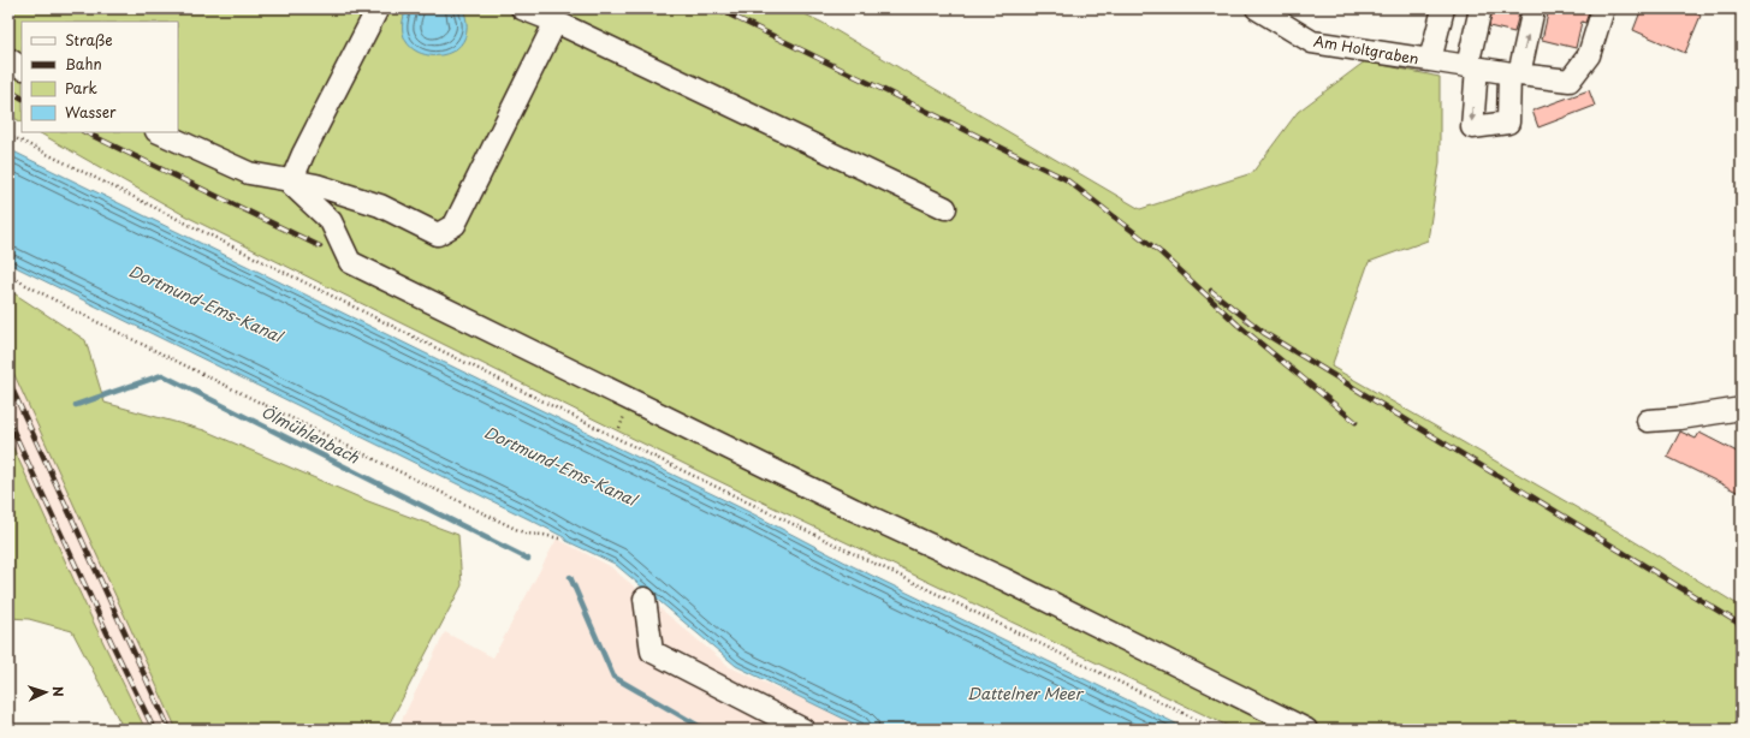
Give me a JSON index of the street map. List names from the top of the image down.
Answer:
{
  "streets": {
    "street": ["Am Holtgraben"]
  },
  "water": ["Dortmund-Ems-Kanal", "Ölmühlenbach", "Dattelner Meer"],
  "legend": [
    "Straße",
    "Bahn",
    "Park",
    "Wasser"
  ],
  "north": "right"
}
